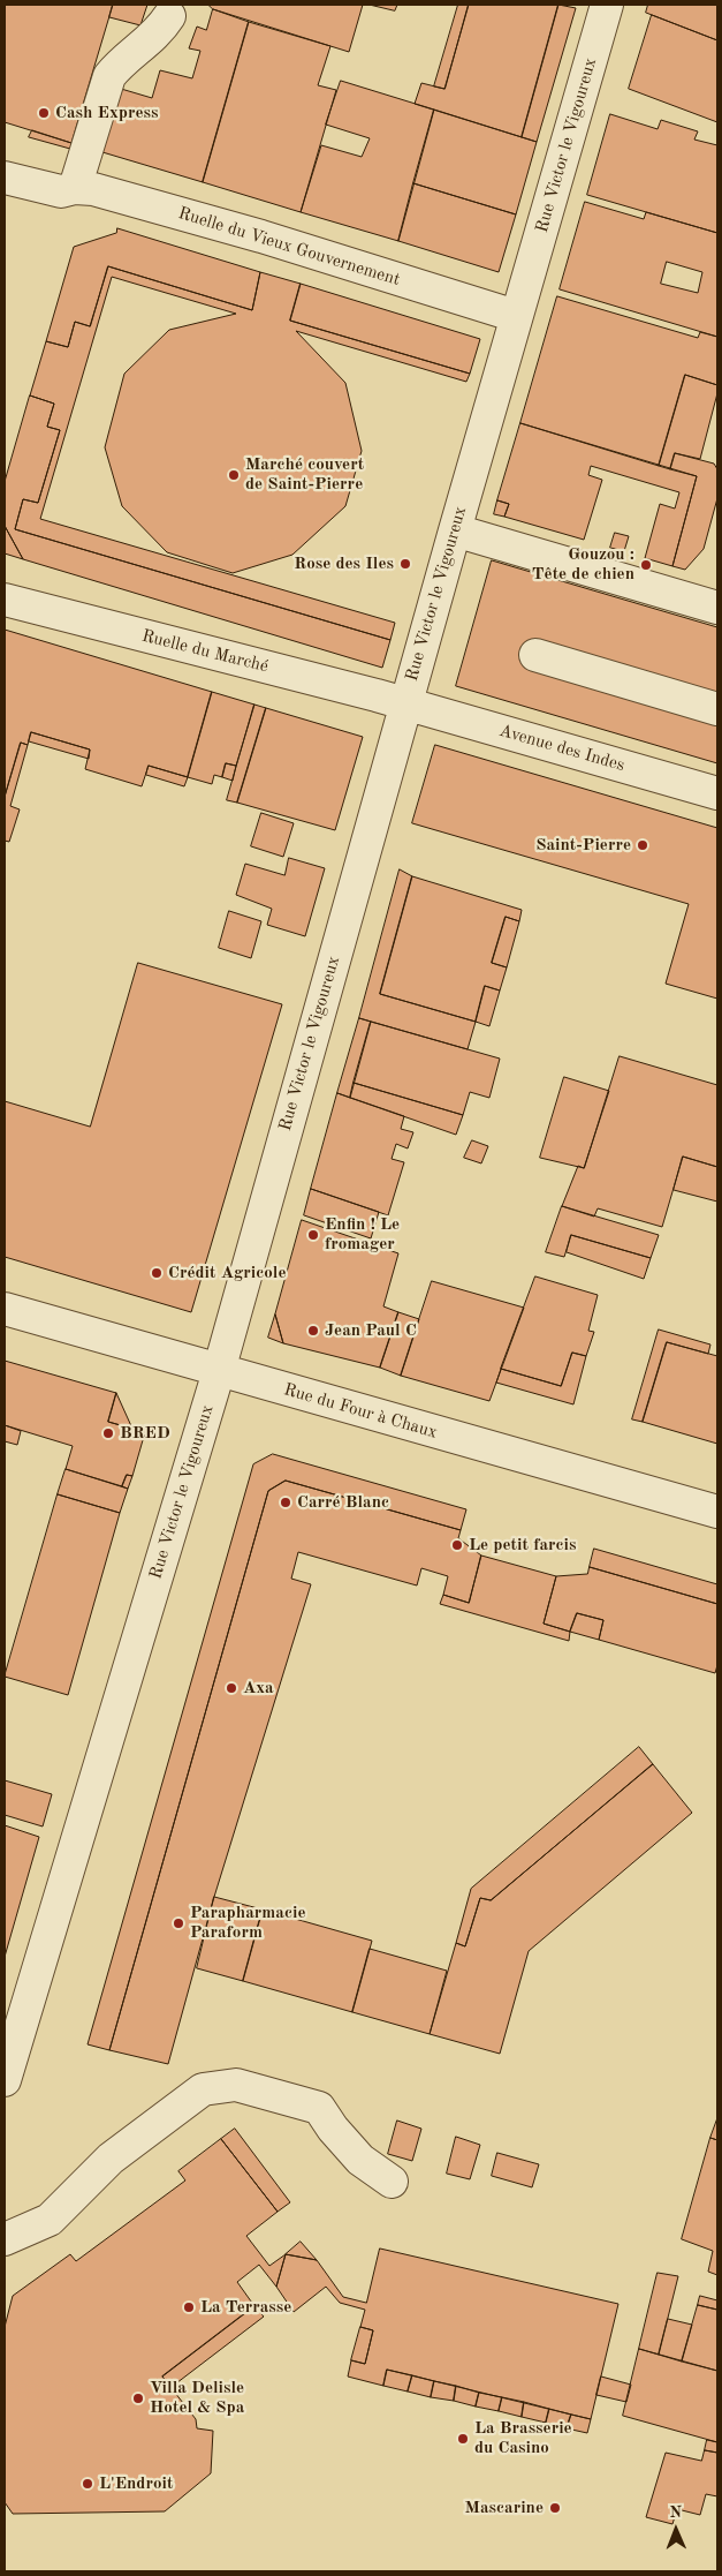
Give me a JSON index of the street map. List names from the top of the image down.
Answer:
{
  "streets": {
    "street": [
      "Rue Victor le Vigoureux",
      "Ruelle du Vieux Gouvernement",
      "Ruelle du Marché",
      "Avenue des Indes",
      "Rue du Four à Chaux"
    ]
  },
  "crossings": [
    ["Rue Victor le Vigoureux", "Ruelle du Vieux Gouvernement"],
    ["Rue Victor le Vigoureux", "Ruelle du Marché"],
    ["Rue Victor le Vigoureux", "Avenue des Indes"],
    ["Rue Victor le Vigoureux", "Rue du Four à Chaux"],
    ["Ruelle du Marché", "Avenue des Indes"]
  ],
  "places": [
    "Cash Express",
    "Marché couvert de Saint-Pierre",
    "Rose des Iles",
    "Gouzou : Tête de chien",
    "Saint-Pierre",
    "Enfin ! Le fromager",
    "Crédit Agricole",
    "Jean Paul C",
    "BRED",
    "Carré Blanc",
    "Le petit farcis",
    "Axa",
    "Parapharmacie Paraform",
    "La Terrasse",
    "Villa Delisle Hotel & Spa",
    "La Brasserie du Casino",
    "L'Endroit",
    "Mascarine"
  ],
  "north": "top"
}
